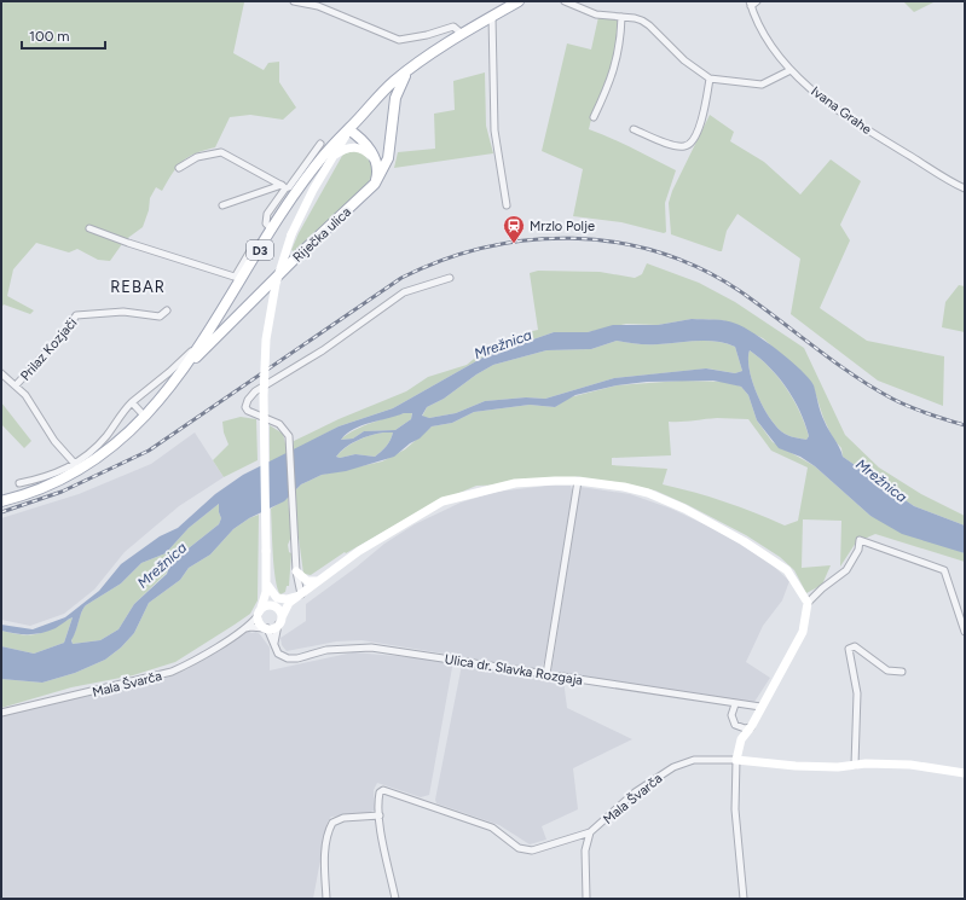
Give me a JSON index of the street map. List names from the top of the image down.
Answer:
{
  "streets": {
    "main road": ["Riječka ulica", "D3"],
    "street": [
      "Ivana Grahe",
      "Prilaz Kozjači",
      "Ulica dr. Slavka Rozgaja",
      "Mala Švarča"
    ]
  },
  "crossings": [
    ["Riječka ulica", "Prilaz Kozjači"]
  ],
  "districts": ["REBAR"],
  "water": ["Mrežnica"],
  "places": {
    "station": ["Mrzlo Polje"]
  },
  "scale_bar": "100 m"
}
